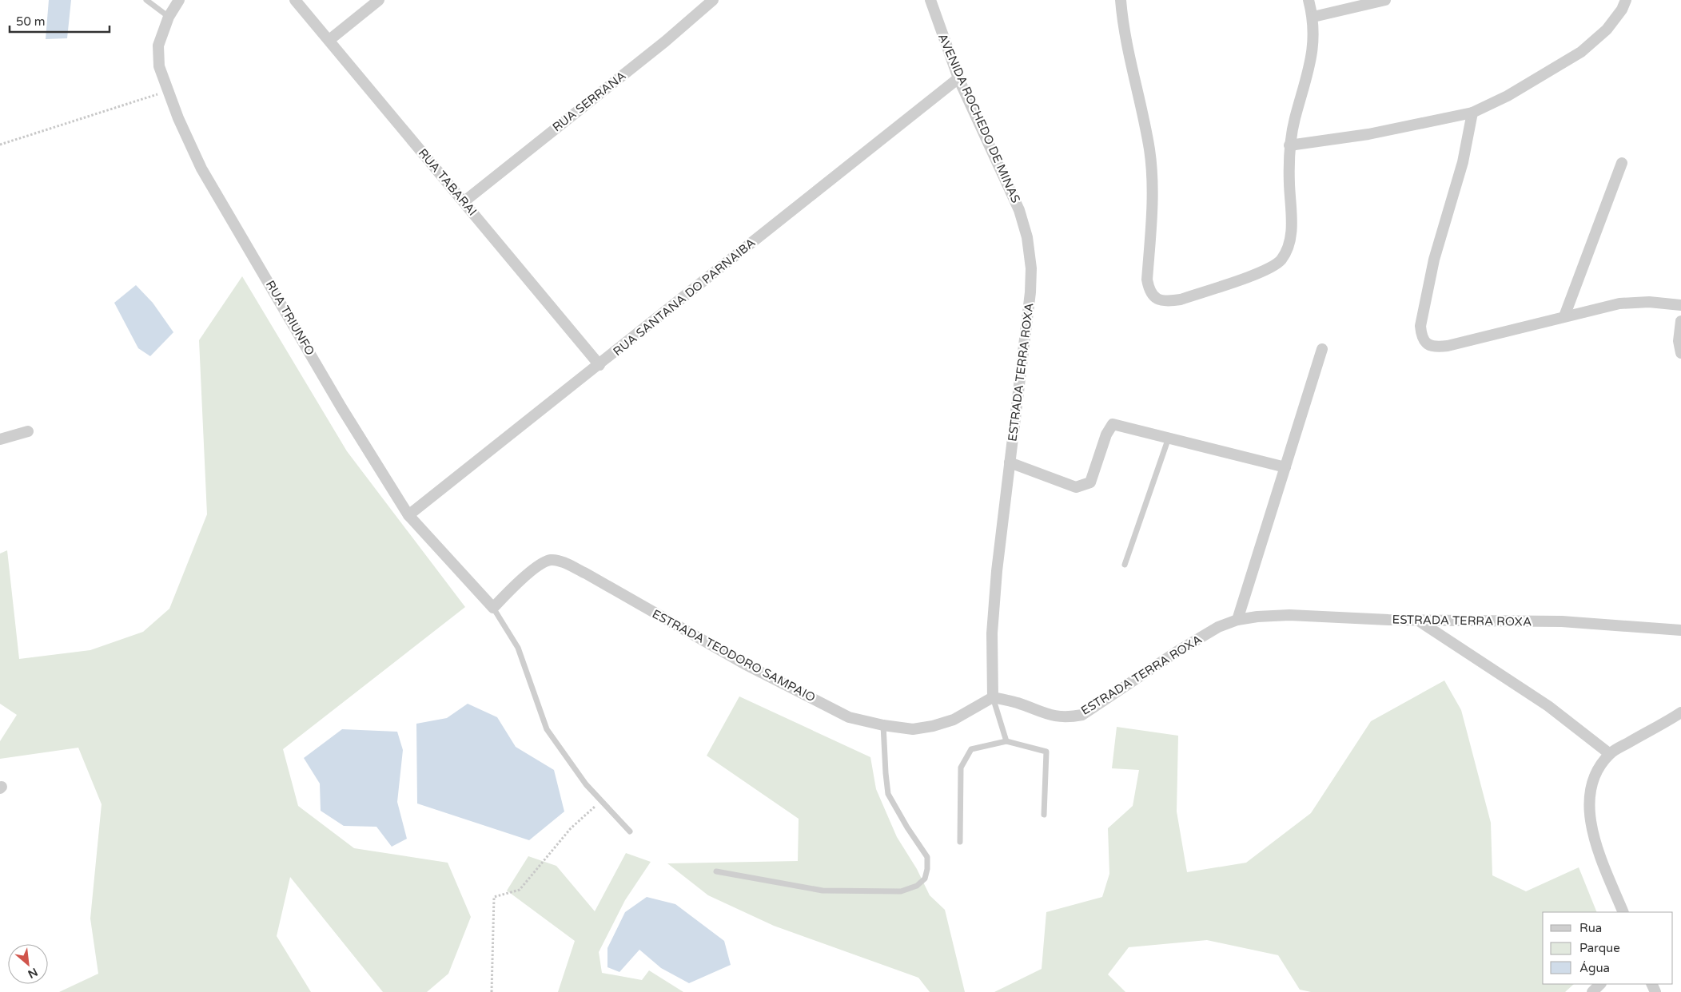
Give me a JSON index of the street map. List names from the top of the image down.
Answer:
{
  "streets": {
    "street": [
      "RUA SERRANA",
      "AVENIDA ROCHEDO DE MINAS",
      "RUA TABARAI",
      "RUA SANTANA DO PARNAIBA",
      "RUA TRIUNFO",
      "ESTRADA TERRA ROXA",
      "ESTRADA TEODORO SAMPAIO"
    ]
  },
  "crossings": [
    ["RUA SERRANA", "RUA TABARAI"],
    ["AVENIDA ROCHEDO DE MINAS", "RUA SANTANA DO PARNAIBA"],
    ["AVENIDA ROCHEDO DE MINAS", "ESTRADA TERRA ROXA"],
    ["RUA TABARAI", "RUA SANTANA DO PARNAIBA"],
    ["RUA SANTANA DO PARNAIBA", "RUA TRIUNFO"],
    ["RUA TRIUNFO", "ESTRADA TEODORO SAMPAIO"],
    ["ESTRADA TERRA ROXA", "ESTRADA TEODORO SAMPAIO"]
  ],
  "legend": ["Rua", "Parque", "Água"],
  "scale_bar": "50 m",
  "north": "bottom right"
}
